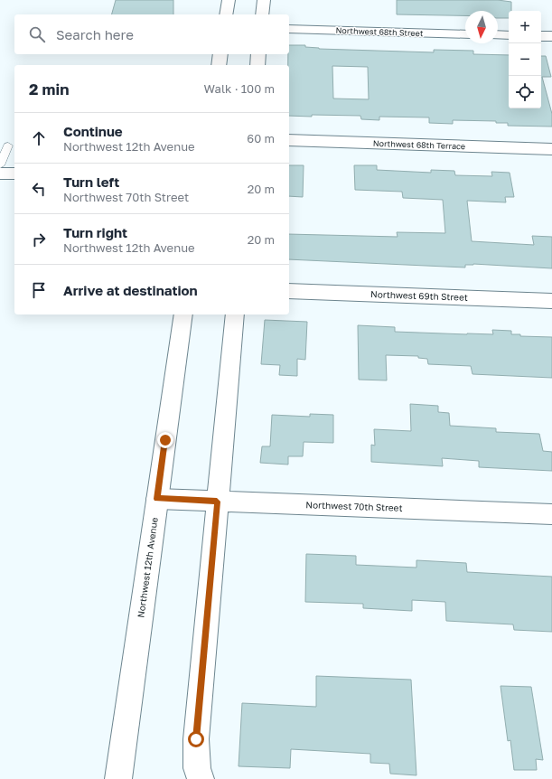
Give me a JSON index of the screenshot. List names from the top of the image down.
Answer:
{
  "streets": {
    "street": [
      "Northwest 68th Street",
      "Northwest 68th Terrace",
      "Northwest 69th Street",
      "Northwest 70th Street",
      "Northwest 12th Avenue"
    ]
  },
  "crossings": [
    ["Northwest 70th Street", "Northwest 12th Avenue"]
  ],
  "north": "bottom",
  "page": {
    "map_buttons": ["+", "−"],
    "search": "Search here",
    "heading": ["2 min", "Walk · 100 m"],
    "list": [
      ["Continue", "Northwest 12th Avenue", "60 m"],
      ["Turn left", "Northwest 70th Street", "20 m"],
      ["Turn right", "Northwest 12th Avenue", "20 m"],
      "Arrive at destination"
    ]
  }
}
